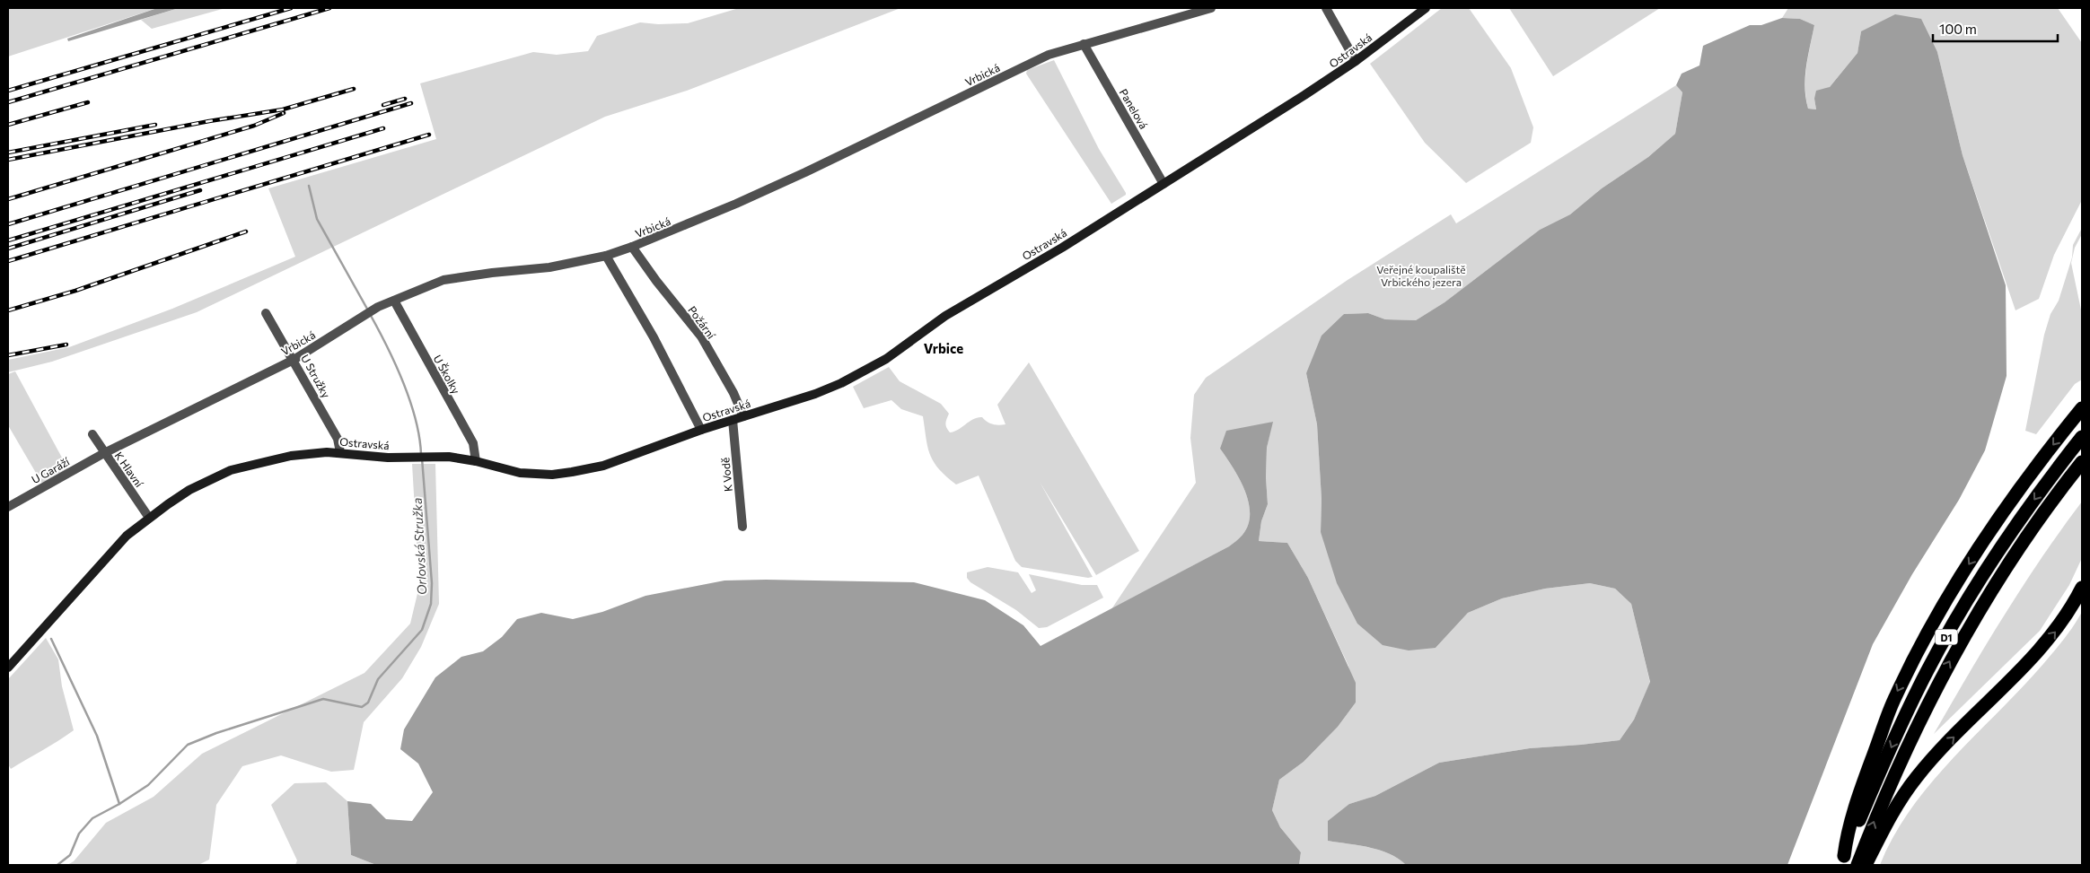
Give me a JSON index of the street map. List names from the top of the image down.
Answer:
{
  "streets": {
    "highway": ["D1"],
    "main road": ["Ostravská"],
    "street": [
      "Vrbická",
      "Panelová",
      "Požární",
      "U Školky",
      "U Stružky",
      "K Hlavní",
      "U Garáží",
      "K Vodě"
    ]
  },
  "crossings": [
    ["Ostravská", "Panelová"],
    ["Ostravská", "Požární"],
    ["Ostravská", "U Školky"],
    ["Ostravská", "U Stružky"],
    ["Ostravská", "K Hlavní"],
    ["Ostravská", "K Vodě"],
    ["Vrbická", "Panelová"],
    ["Vrbická", "Požární"],
    ["Vrbická", "U Školky"],
    ["Vrbická", "U Stružky"],
    ["Vrbická", "K Hlavní"],
    ["Vrbická", "U Garáží"],
    ["K Hlavní", "U Garáží"]
  ],
  "districts": ["Vrbice"],
  "water": ["Orlovská Stružka"],
  "parks": ["Veřejné koupaliště Vrbického jezera"],
  "scale_bar": "100 m"
}
